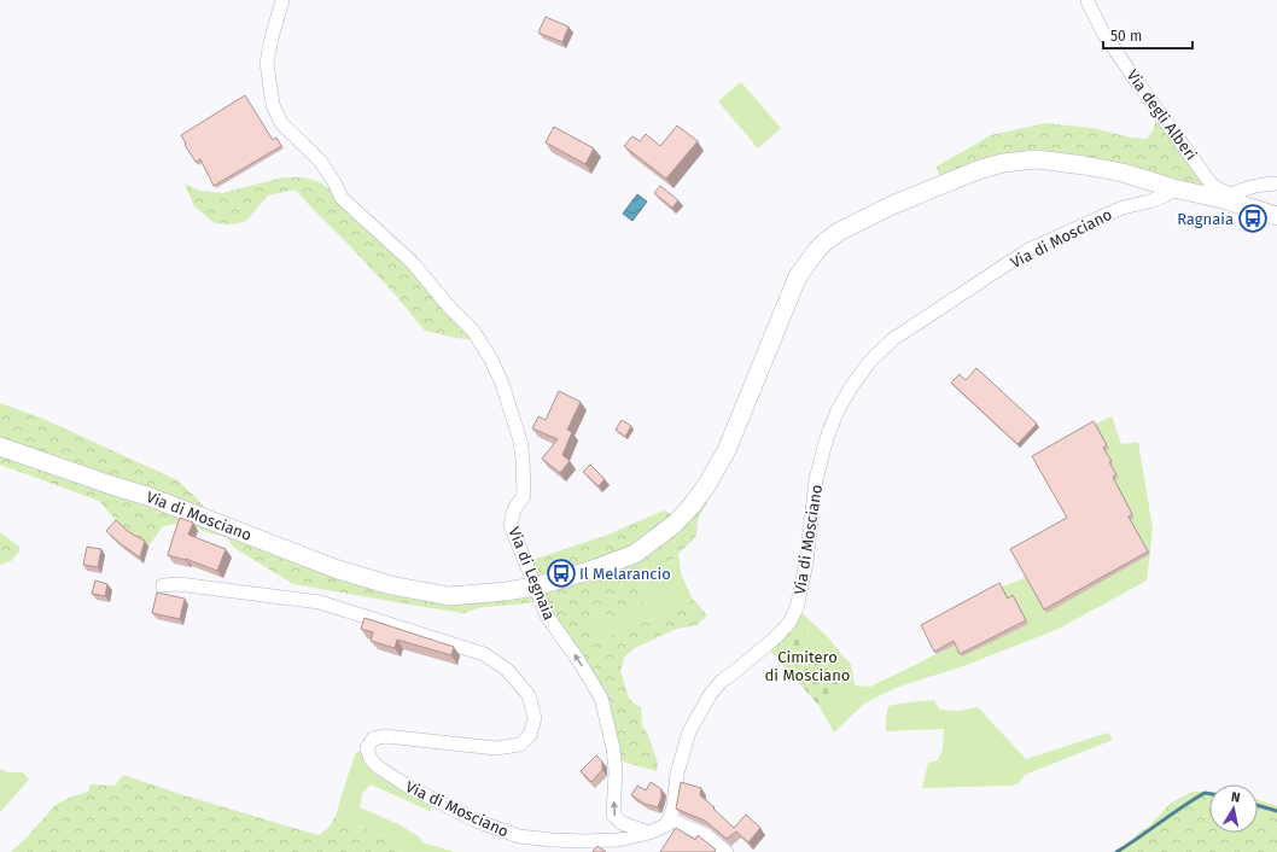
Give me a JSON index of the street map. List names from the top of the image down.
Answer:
{
  "streets": {
    "main road": ["Via di Mosciano"],
    "street": ["Via degli Alberi", "Via di Legnaia"]
  },
  "crossings": [
    ["Via degli Alberi", "Via di Mosciano"],
    ["Via di Mosciano", "Via di Legnaia"]
  ],
  "parks": ["Cimitero di Mosciano"],
  "places": {
    "bus stop": ["Ragnaia", "Il Melarancio"]
  },
  "scale_bar": "50 m",
  "north": "top"
}
